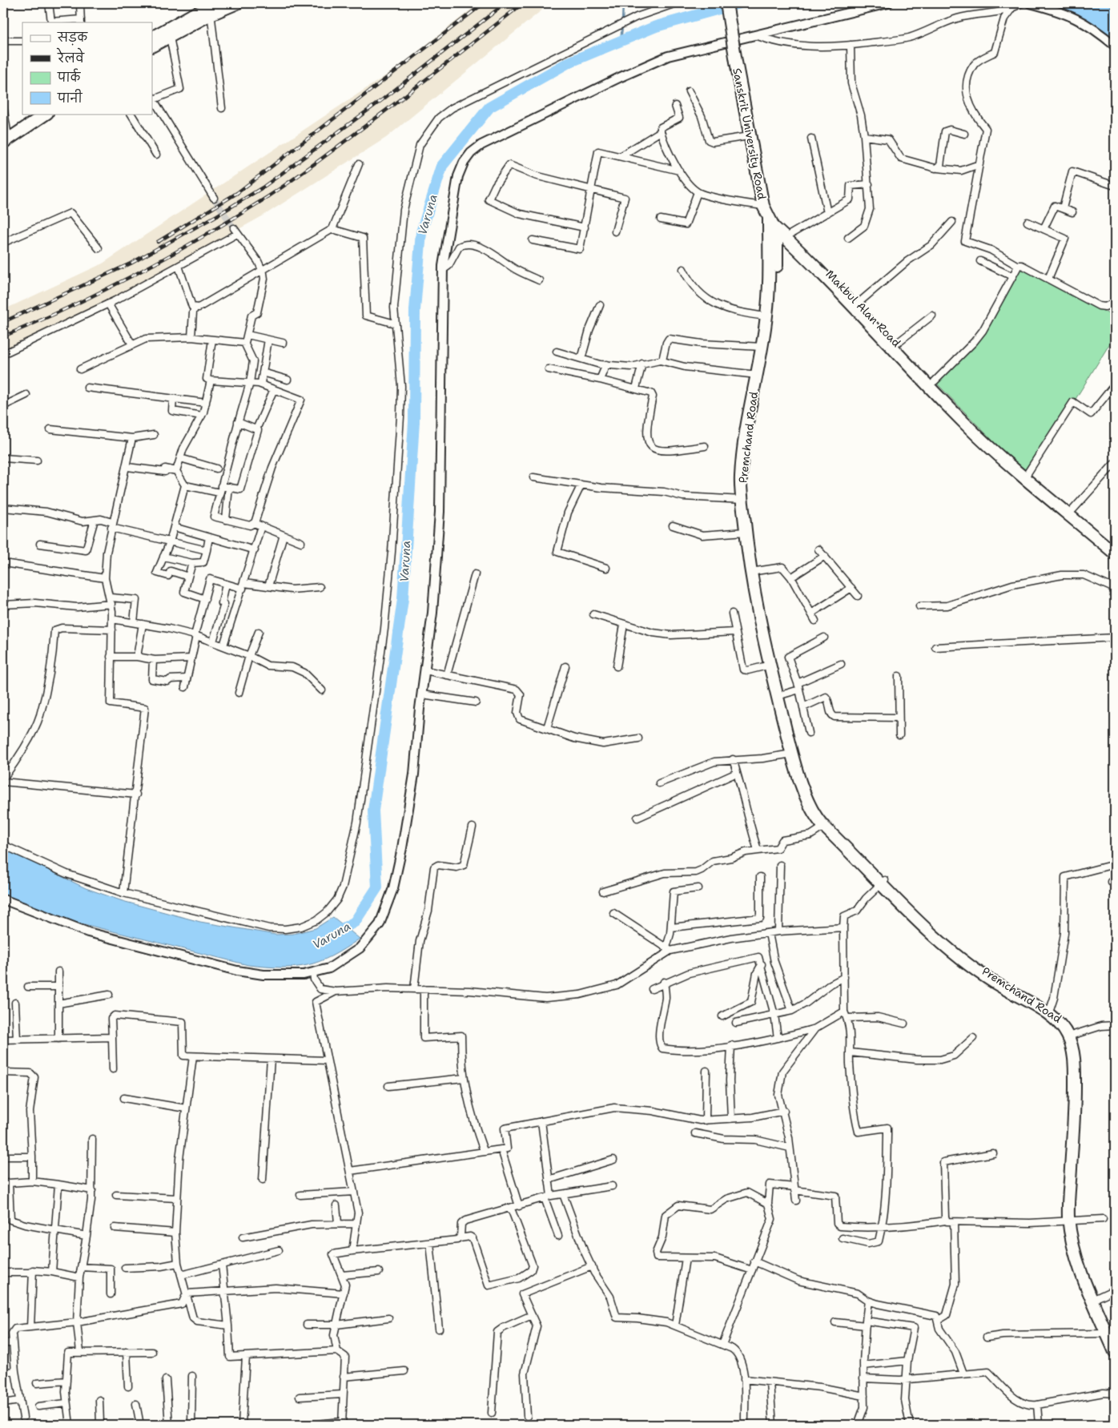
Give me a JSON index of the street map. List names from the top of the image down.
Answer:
{
  "streets": {
    "highway": ["Sanskrit University Road", "Makbul Alan Road", "Premchand Road"]
  },
  "crossings": [
    ["Sanskrit University Road", "Makbul Alan Road"],
    ["Makbul Alan Road", "Premchand Road"]
  ],
  "water": ["Varuna"],
  "legend": [
    "सड़क",
    "रेलवे",
    "पार्क",
    "पानी"
  ]
}
